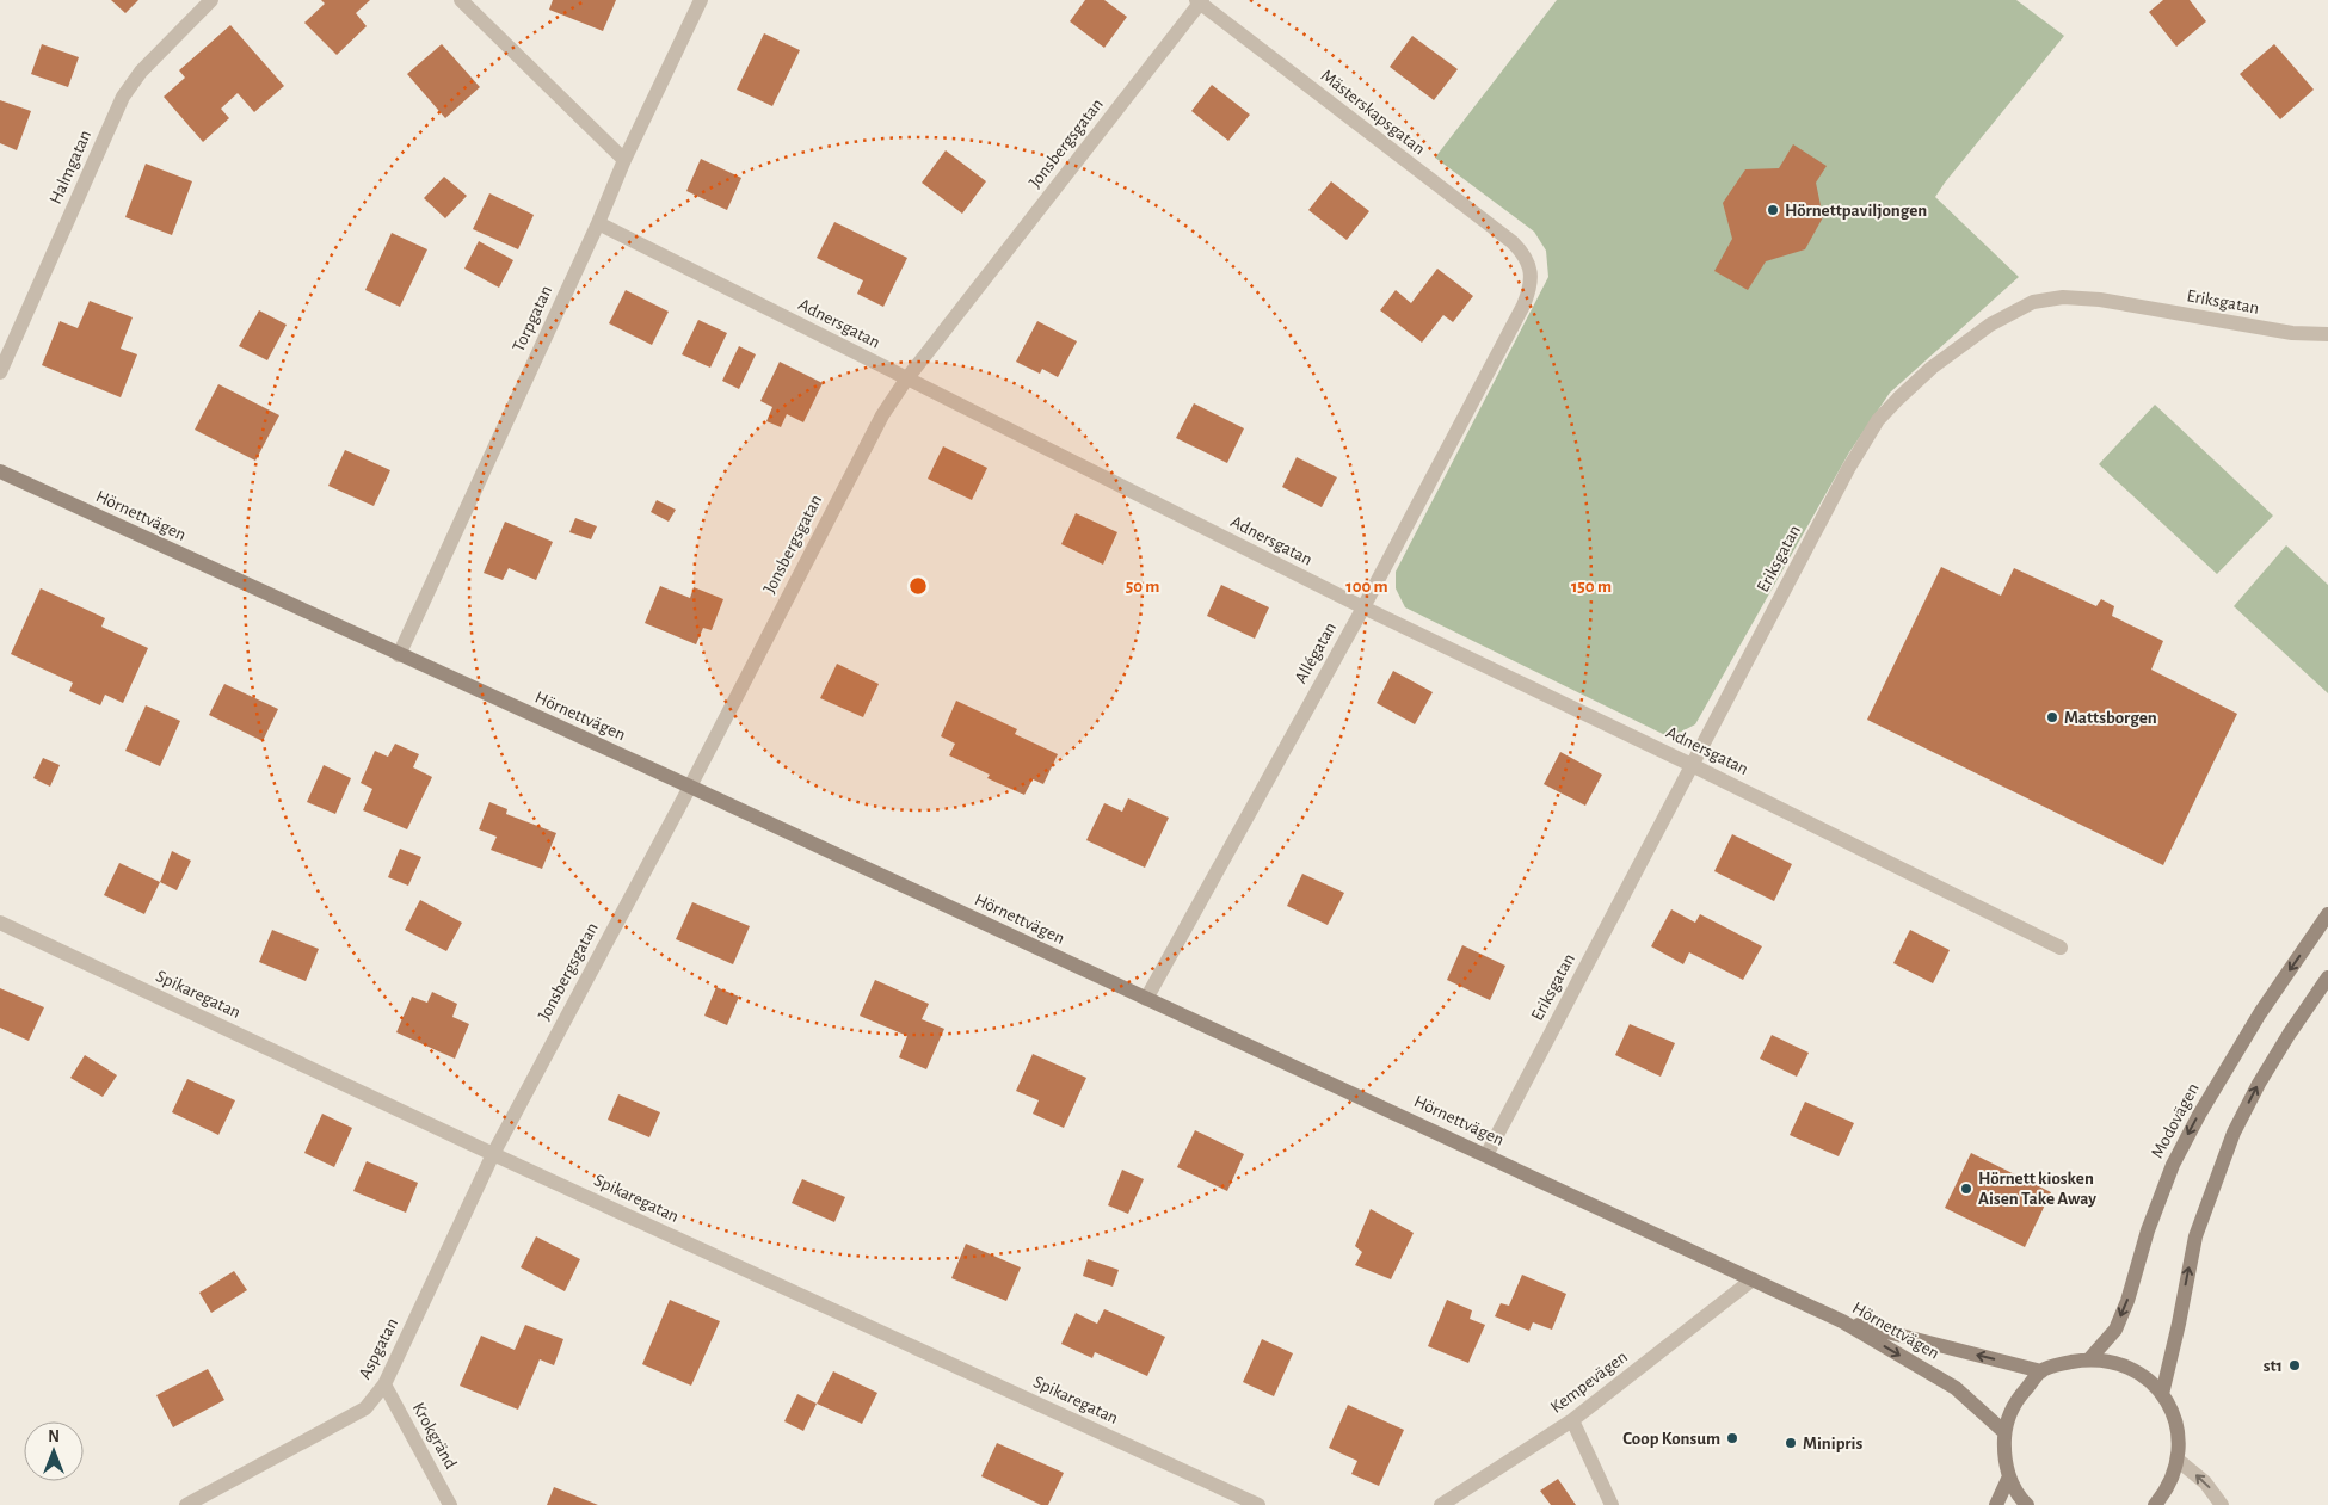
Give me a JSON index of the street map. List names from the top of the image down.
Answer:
{
  "streets": {
    "street": [
      "Mästerskapsgatan",
      "Jonsbergsgatan",
      "Halmgatan",
      "Eriksgatan",
      "Torpgatan",
      "Adnersgatan",
      "Hörnettvägen",
      "Allégatan",
      "Spikaregatan",
      "Modovägen",
      "Aspgatan",
      "Kempevägen",
      "Krokgränd"
    ]
  },
  "crossings": [
    ["Mästerskapsgatan", "Jonsbergsgatan"],
    ["Mästerskapsgatan", "Allégatan"],
    ["Jonsbergsgatan", "Adnersgatan"],
    ["Jonsbergsgatan", "Hörnettvägen"],
    ["Jonsbergsgatan", "Spikaregatan"],
    ["Jonsbergsgatan", "Aspgatan"],
    ["Eriksgatan", "Adnersgatan"],
    ["Eriksgatan", "Hörnettvägen"],
    ["Torpgatan", "Adnersgatan"],
    ["Torpgatan", "Hörnettvägen"],
    ["Adnersgatan", "Allégatan"],
    ["Hörnettvägen", "Allégatan"],
    ["Hörnettvägen", "Kempevägen"],
    ["Spikaregatan", "Aspgatan"],
    ["Aspgatan", "Krokgränd"]
  ],
  "places": [
    "Hörnettpaviljongen",
    "Mattsborgen",
    "Hörnett kiosken Aisen Take Away",
    "st1",
    "Coop Konsum",
    "Minipris"
  ],
  "north": "top",
  "rings": ["50 m", "100 m", "150 m"]
}
